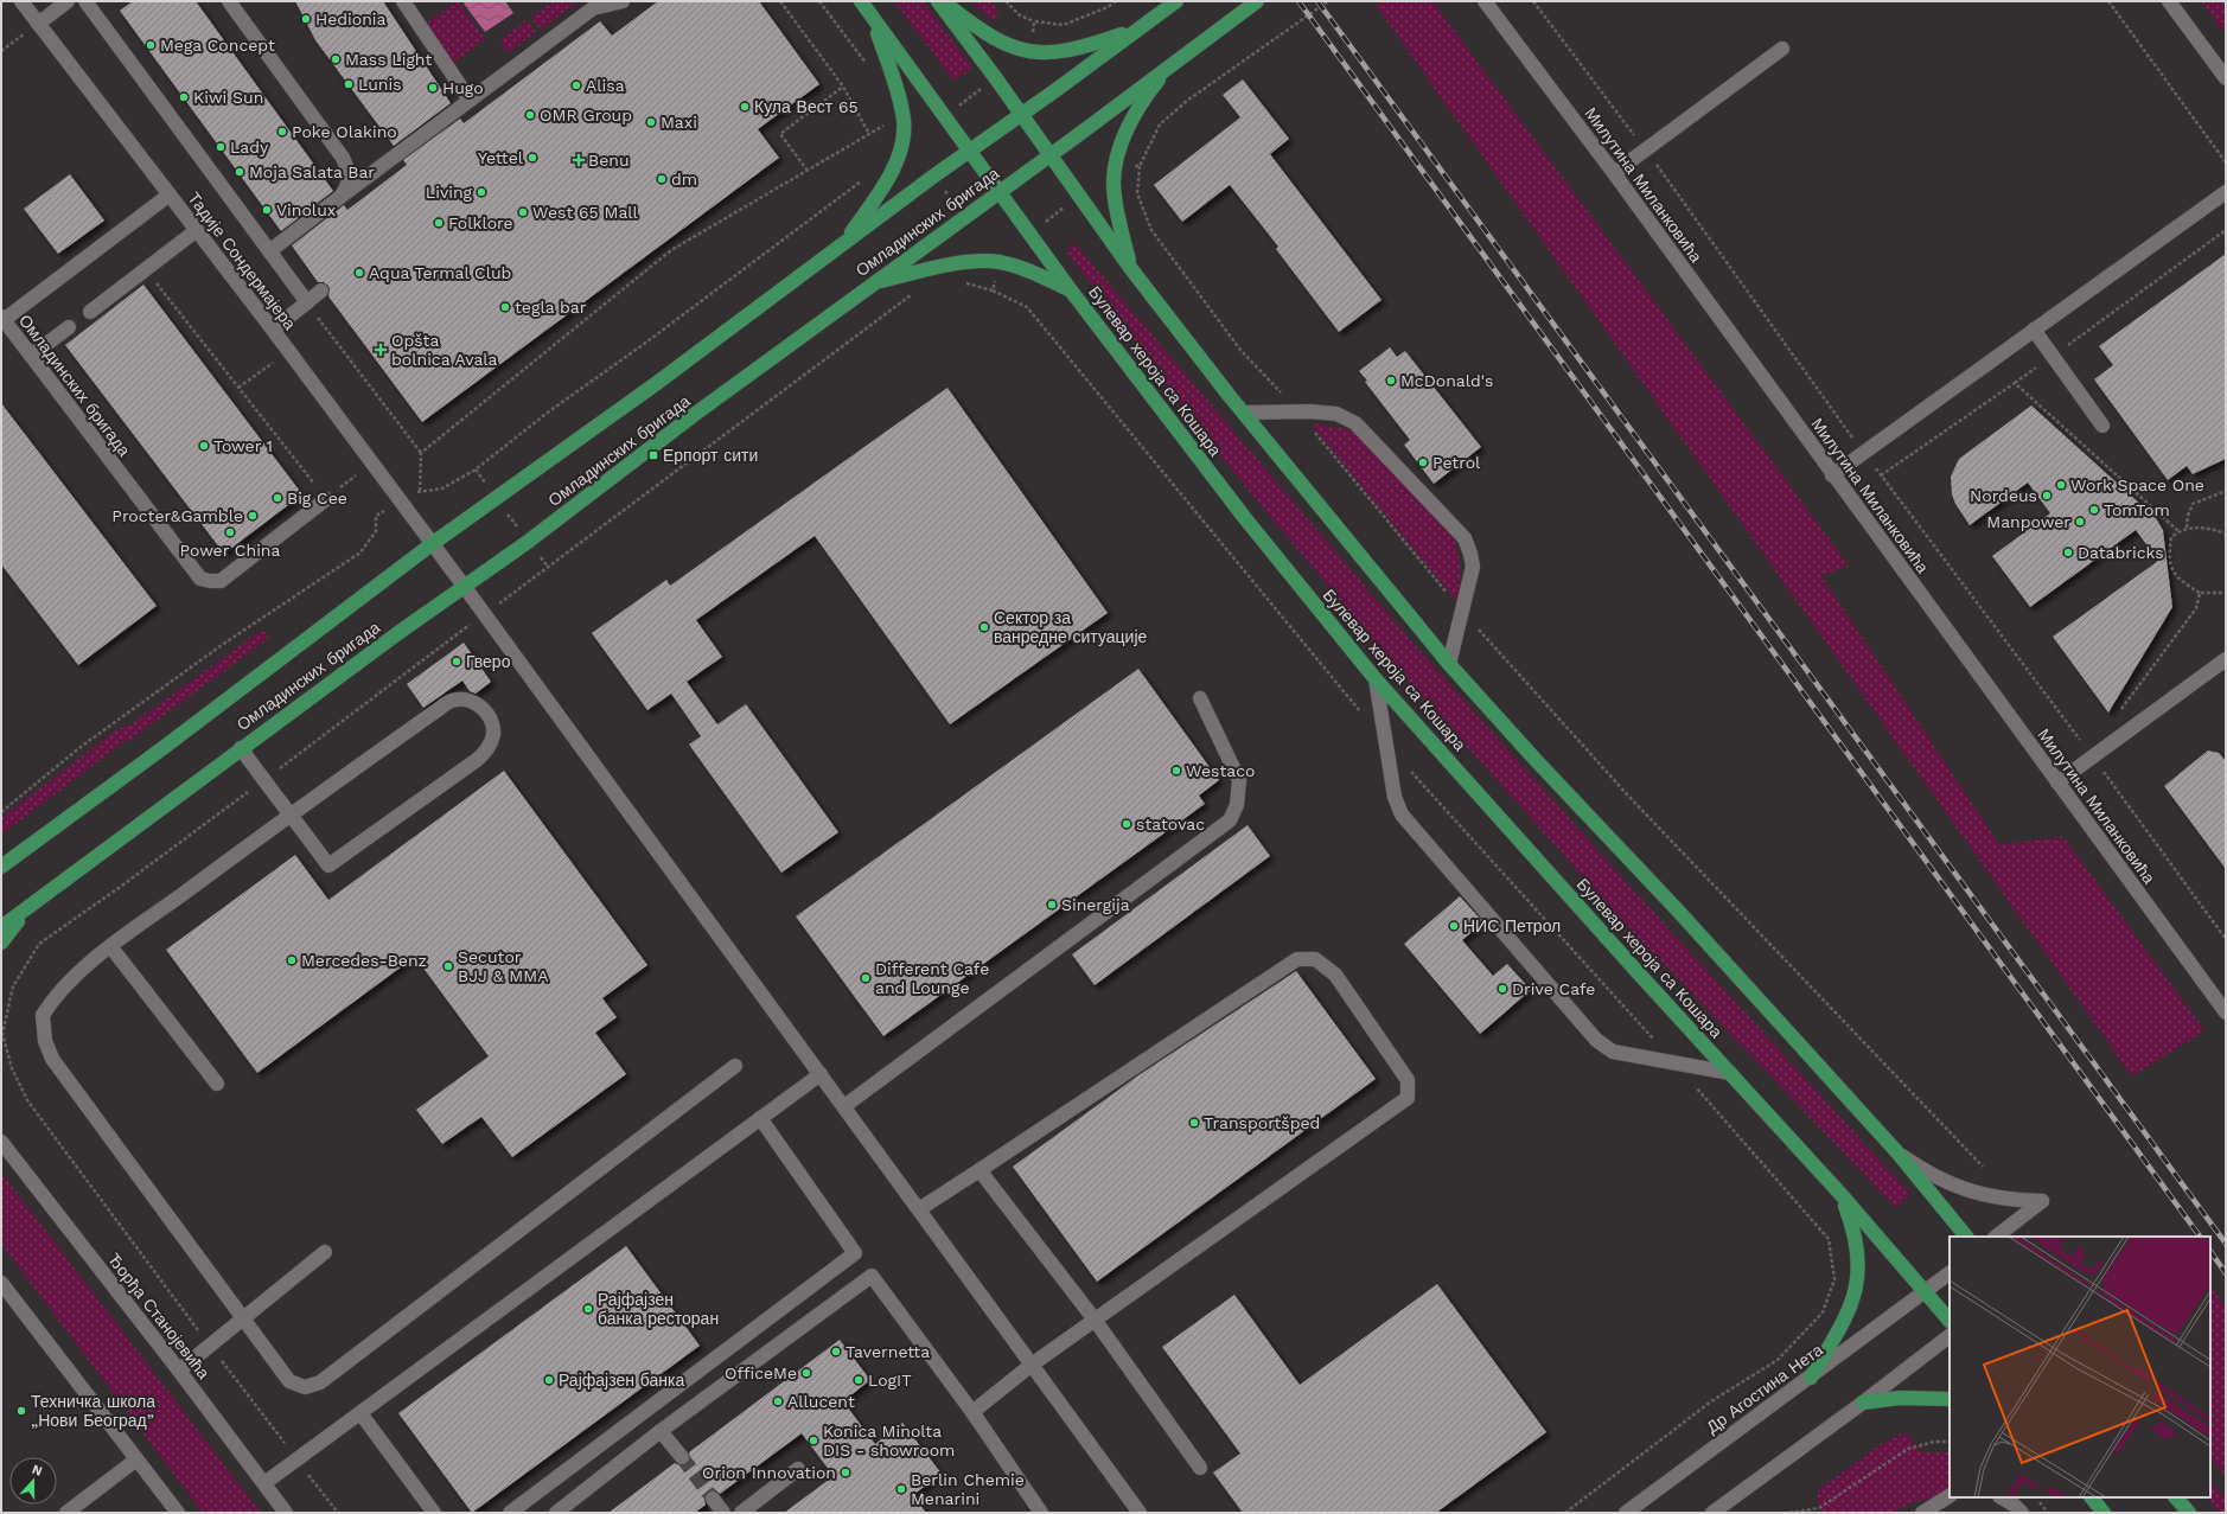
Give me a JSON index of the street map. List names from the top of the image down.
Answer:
{
  "streets": {
    "main road": ["Омладинских бригада", "Булевар хероја са Кошара"],
    "street": [
      "Милутина Миланковића",
      "Тадије Сондермајера",
      "Ђорђа Станојевића",
      "Др Агостина Нета"
    ]
  },
  "crossings": [
    ["Омладинских бригада", "Тадије Сондермајера"],
    ["Омладинских бригада", "Булевар хероја са Кошара"],
    ["Булевар хероја са Кошара", "Др Агостина Нета"]
  ],
  "places": {
    "other": [
      "Hedionia",
      "Mega Concept",
      "Mass Light",
      "Lunis",
      "Alisa",
      "Hugo",
      "Kiwi Sun",
      "Кула Вест 65",
      "OMR Group",
      "Maxi",
      "Poke Olakino",
      "Lady",
      "Yettel",
      "Moja Salata Bar",
      "dm",
      "Living",
      "Vinolux",
      "West 65 Mall",
      "Folklore",
      "Aqua Termal Club",
      "tegla bar",
      "McDonald's",
      "Tower 1",
      "Petrol",
      "Work Space One",
      "Nordeus",
      "Big Cee",
      "TomTom",
      "Procter&Gamble",
      "Manpower",
      "Power China",
      "Databricks",
      "Сектор за ванредне ситуације",
      "Гверо",
      "Westaco",
      "statovac",
      "Sinergija",
      "НИС Петрол",
      "Mercedes-Benz",
      "Secutor BJJ & MMA",
      "Different Cafe and Lounge",
      "Drive Cafe",
      "Transportšped",
      "Рајфајзен банка ресторан",
      "Tavernetta",
      "OfficeMe",
      "Рајфајзен банка",
      "LogIT",
      "Allucent",
      "Техничка школа „Нови Београд”",
      "Konica Minolta DIS - showroom",
      "Orion Innovation",
      "Berlin Chemie Menarini"
    ],
    "health": ["Benu", "Opšta bolnica Avala"],
    "transit": ["Ерпорт сити"]
  },
  "north": "top"
}
